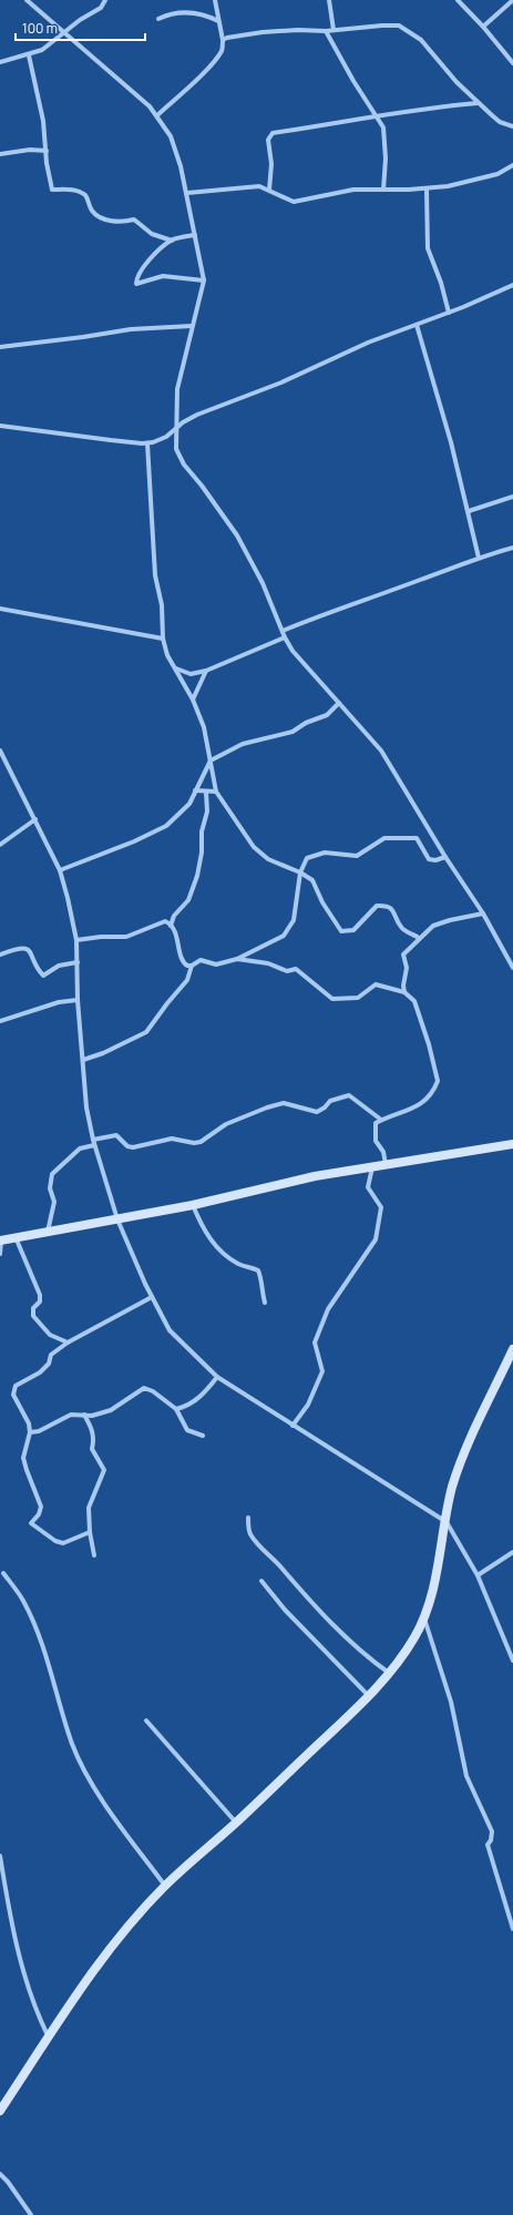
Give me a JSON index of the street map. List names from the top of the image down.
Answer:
{
  "scale_bar": "100 m"
}
